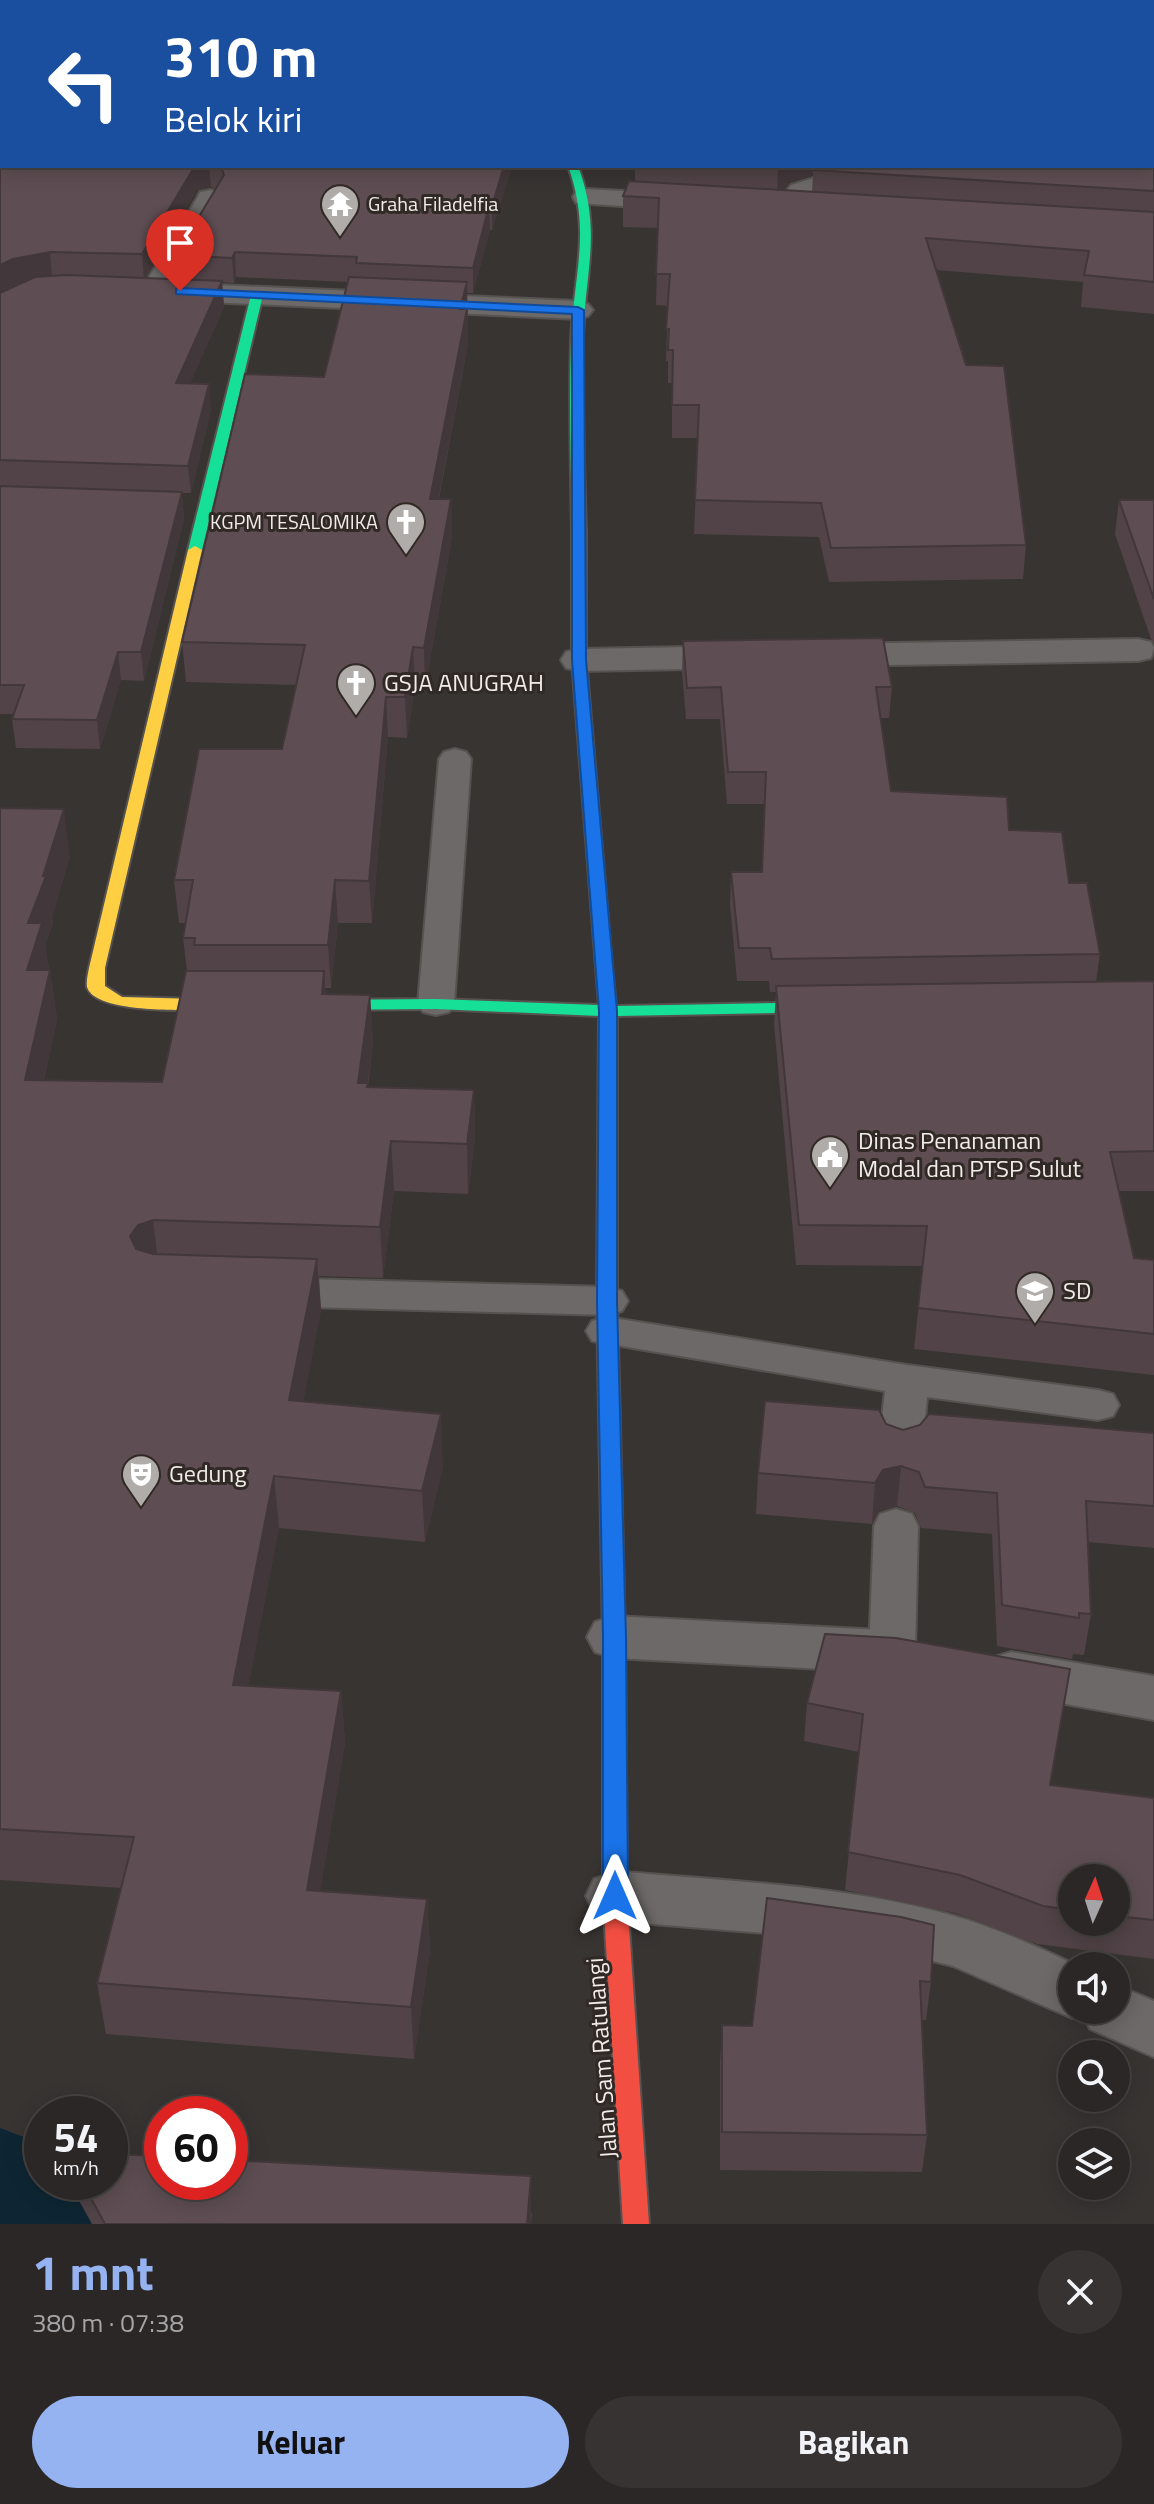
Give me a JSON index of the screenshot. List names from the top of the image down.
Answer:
{
  "streets": {
    "main road": ["Jalan Sam Ratulangi"]
  },
  "places": {
    "temple": ["Graha Filadelfia"],
    "church": ["KGPM TESALOMIKA", "GSJA ANUGRAH"],
    "public building": ["Dinas Penanaman Modal dan PTSP Sulut"],
    "school or university": ["SD"],
    "theatre": ["Gedung"]
  },
  "north": "top",
  "page": {
    "turn": ["310 m", "Belok kiri"],
    "speed": "54 km/h",
    "limit": "60",
    "heading": ["1 mnt", "380 m · 07:38"],
    "buttons": ["Keluar", "Bagikan"]
  }
}
